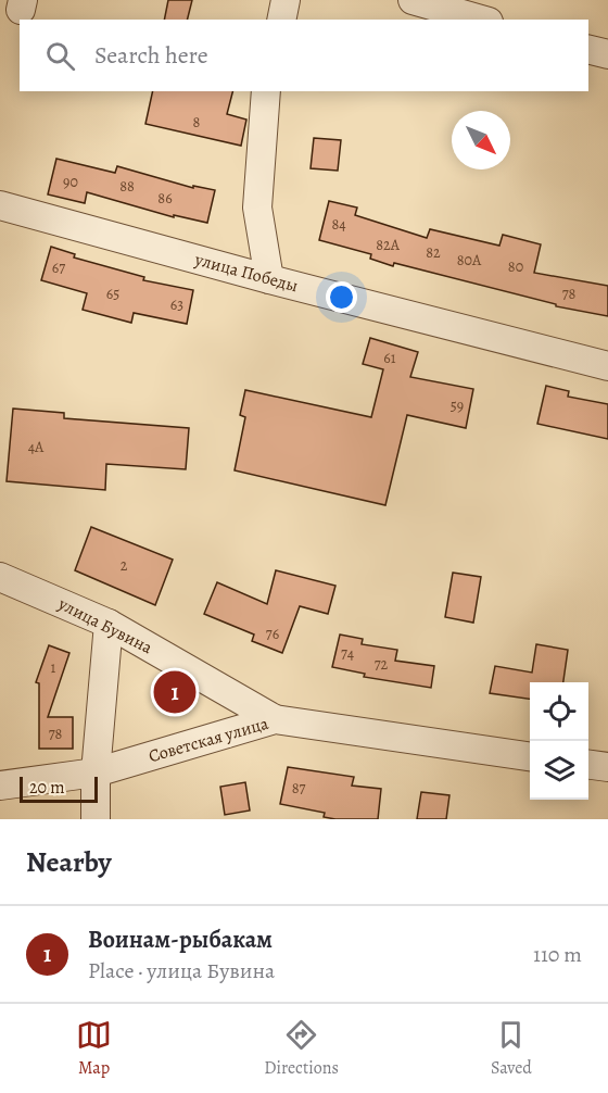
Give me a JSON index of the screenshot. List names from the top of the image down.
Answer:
{
  "streets": {
    "street": ["улица Победы", "улица Бувина", "Советская улица"]
  },
  "crossings": [
    ["улица Бувина", "Советская улица"]
  ],
  "house_numbers": [
    "8",
    "90",
    "88",
    "86",
    "84",
    "82А",
    "82",
    "80А",
    "80",
    "67",
    "65",
    "78",
    "63",
    "61",
    "59",
    "4А",
    "2",
    "76",
    "74",
    "72",
    "1",
    "78",
    "87"
  ],
  "scale_bar": "20 m",
  "north": "bottom right",
  "page": {
    "search": "Search here",
    "pins": "1",
    "scale": "20 m",
    "heading": "Nearby",
    "list": [
      {
        "mark": "1",
        "name": "Воинам-рыбакам",
        "note": "Place · улица Бувина",
        "value": "110 m"
      }
    ],
    "nav": ["Map", "Directions", "Saved"]
  }
}
